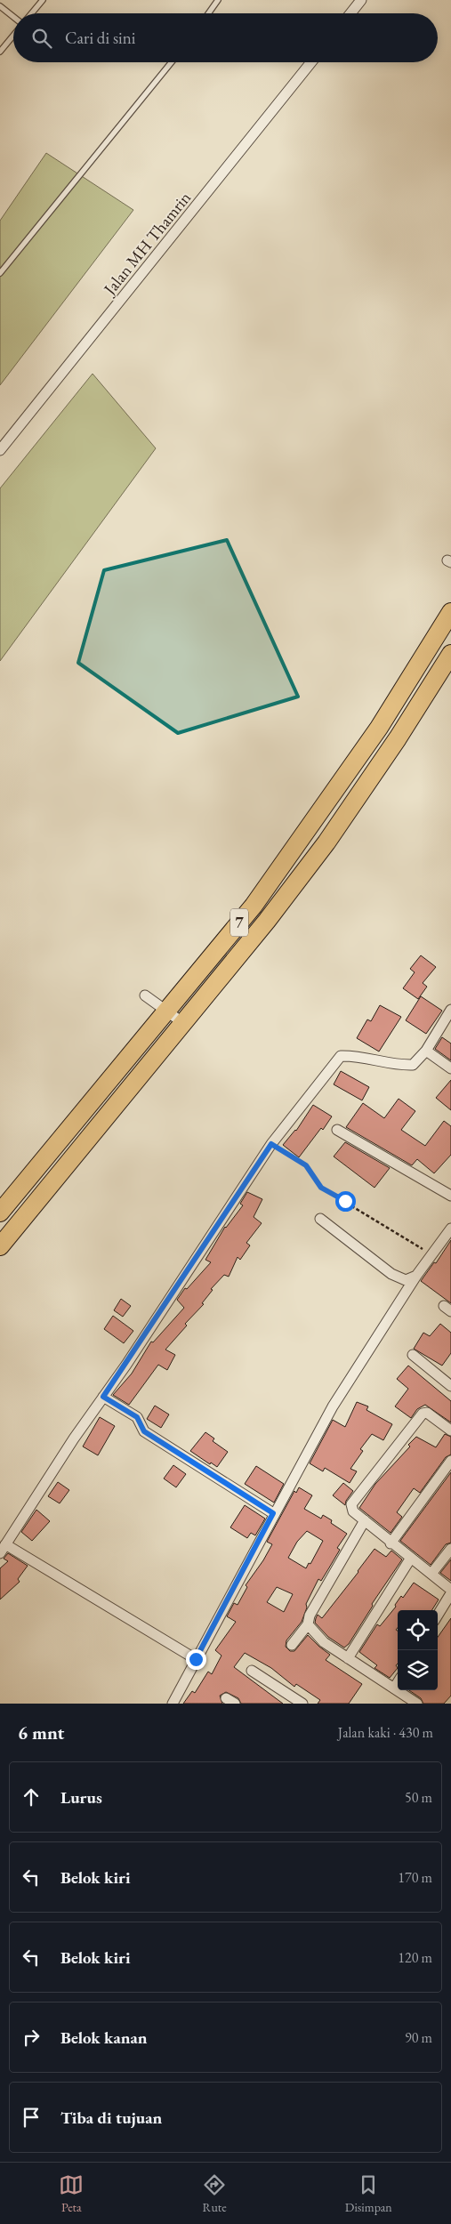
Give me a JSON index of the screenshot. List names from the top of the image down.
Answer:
{
  "streets": {
    "highway": ["7"],
    "street": ["Jalan MH Thamrin"]
  },
  "page": {
    "search": "Cari di sini",
    "heading": ["6 mnt", "Jalan kaki · 430 m"],
    "list": [
      ["Lurus", "50 m"],
      ["Belok kiri", "170 m"],
      ["Belok kiri", "120 m"],
      ["Belok kanan", "90 m"],
      "Tiba di tujuan"
    ],
    "nav": ["Peta", "Rute", "Disimpan"]
  }
}
